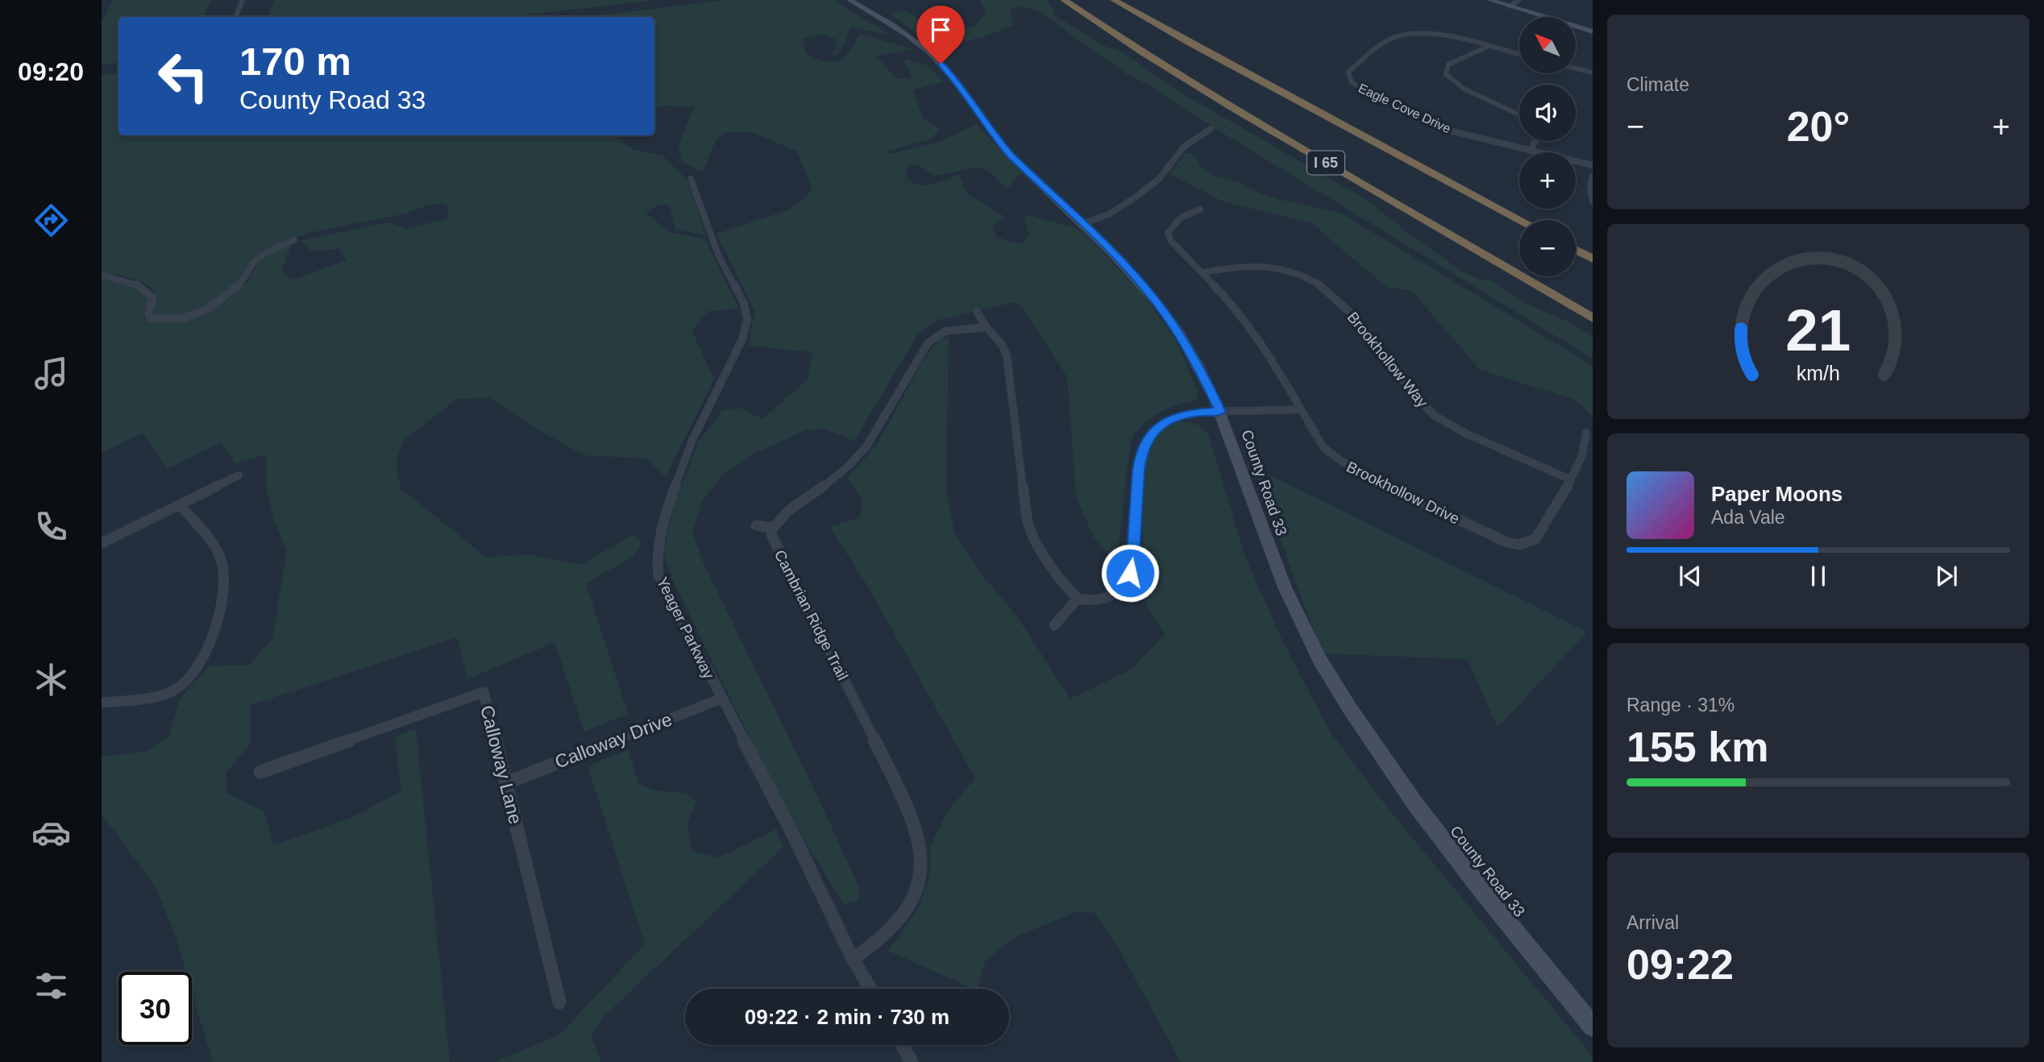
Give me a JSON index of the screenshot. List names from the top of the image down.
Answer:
{
  "streets": {
    "highway": ["I 65"],
    "street": [
      "Eagle Cove Drive",
      "Brookhollow Way",
      "County Road 33",
      "Brookhollow Drive",
      "Cambrian Ridge Trail",
      "Yeager Parkway",
      "Calloway Drive",
      "Calloway Lane"
    ]
  },
  "crossings": [
    ["Brookhollow Way", "Brookhollow Drive"],
    ["Cambrian Ridge Trail", "Yeager Parkway"],
    ["Yeager Parkway", "Calloway Drive"],
    ["Calloway Drive", "Calloway Lane"]
  ],
  "north": "top left",
  "page": {
    "tabs": "09:20",
    "tile": [
      "Climate",
      ["Range · 31%", "155 km"],
      ["Arrival", "09:22"]
    ],
    "map_buttons": ["+", "−"],
    "turn": ["170 m", "County Road 33"],
    "heat": ["−", "20°", "+"],
    "song": ["Paper Moons", "Ada Vale"],
    "limit": "30",
    "trip": "09:22 · 2 min · 730 m",
    "gauge": ["21", "km/h"]
  }
}
